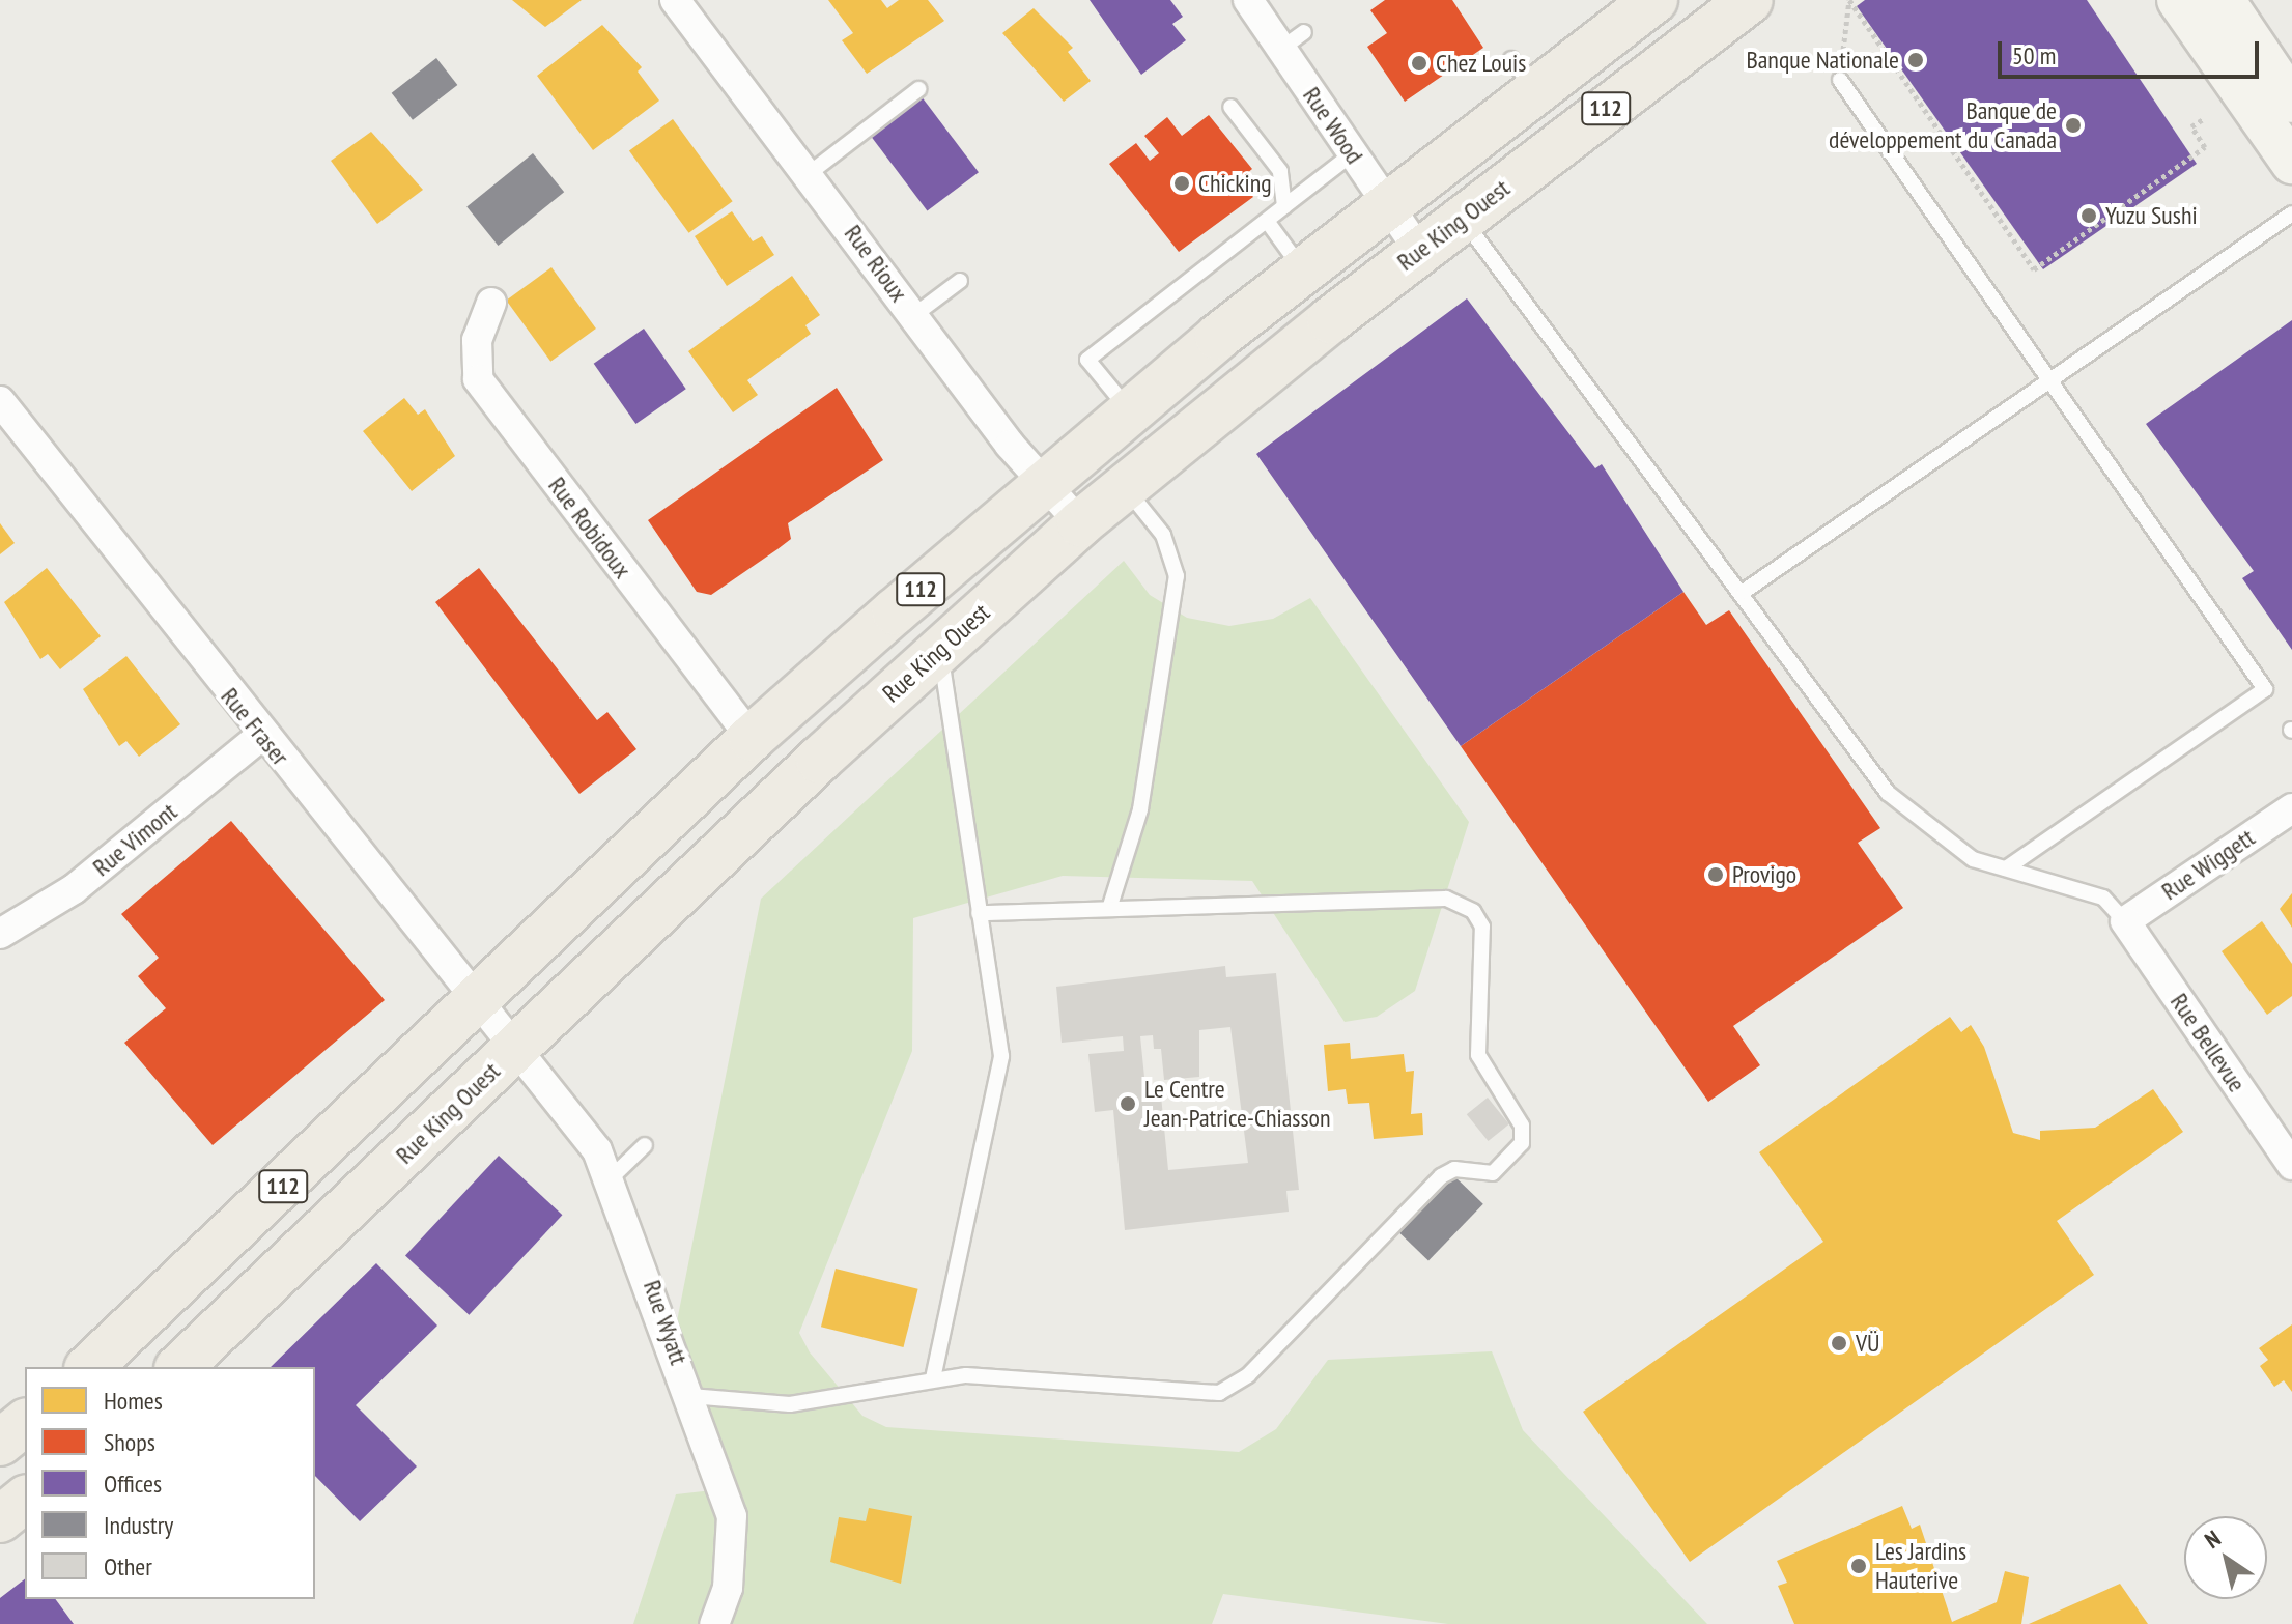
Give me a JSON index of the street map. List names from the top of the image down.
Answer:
{
  "streets": {
    "main road": ["112", "Rue King Ouest"],
    "street": [
      "Rue Wood",
      "Rue Rioux",
      "Rue Robidoux",
      "Rue Fraser",
      "Rue Vimont",
      "Rue Wiggett",
      "Rue Bellevue",
      "Rue Wyatt"
    ]
  },
  "crossings": [
    ["112", "Rue Wood"],
    ["112", "Rue Rioux"],
    ["112", "Rue Robidoux"],
    ["112", "Rue Fraser"],
    ["Rue Wood", "Rue King Ouest"],
    ["Rue King Ouest", "Rue Rioux"],
    ["Rue King Ouest", "Rue Fraser"],
    ["Rue King Ouest", "Rue Wyatt"],
    ["Rue Fraser", "Rue Vimont"],
    ["Rue Fraser", "Rue Wyatt"],
    ["Rue Wiggett", "Rue Bellevue"]
  ],
  "places": [
    "Banque Nationale",
    "Chez Louis",
    "Banque de développement du Canada",
    "Chicking",
    "Yuzu Sushi",
    "Provigo",
    "Le Centre Jean-Patrice-Chiasson",
    "VÜ",
    "Les Jardins Hauterive"
  ],
  "legend": [
    "Homes",
    "Shops",
    "Offices",
    "Industry",
    "Other"
  ],
  "scale_bar": "50 m",
  "north": "top left"
}
